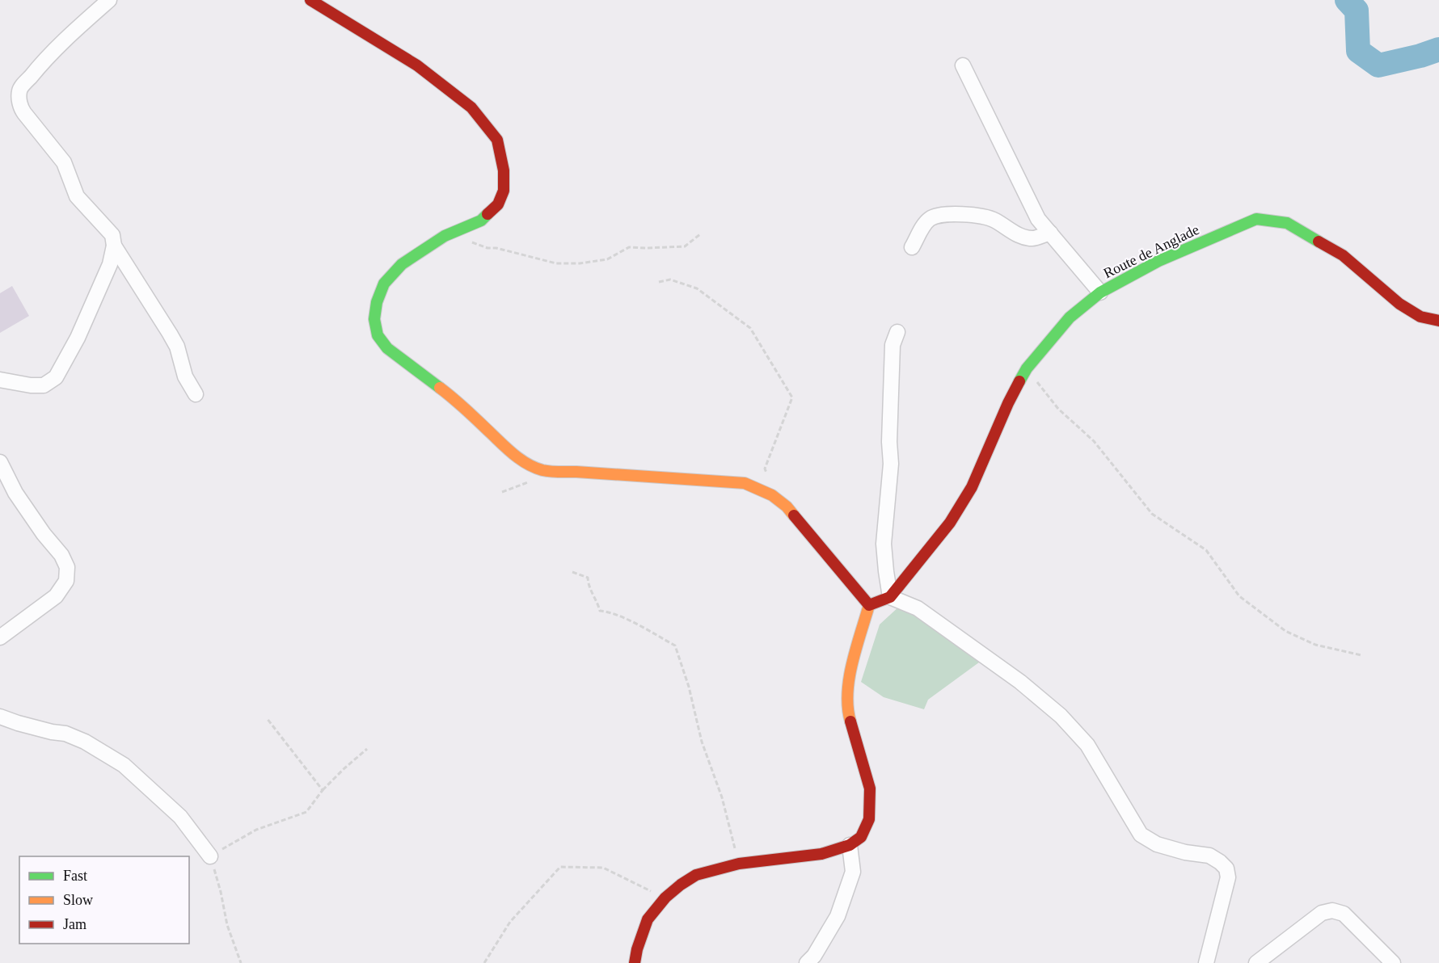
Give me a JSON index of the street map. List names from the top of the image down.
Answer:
{
  "streets": {
    "street": ["Route de Anglade"]
  },
  "legend": ["Fast", "Slow", "Jam"]
}
